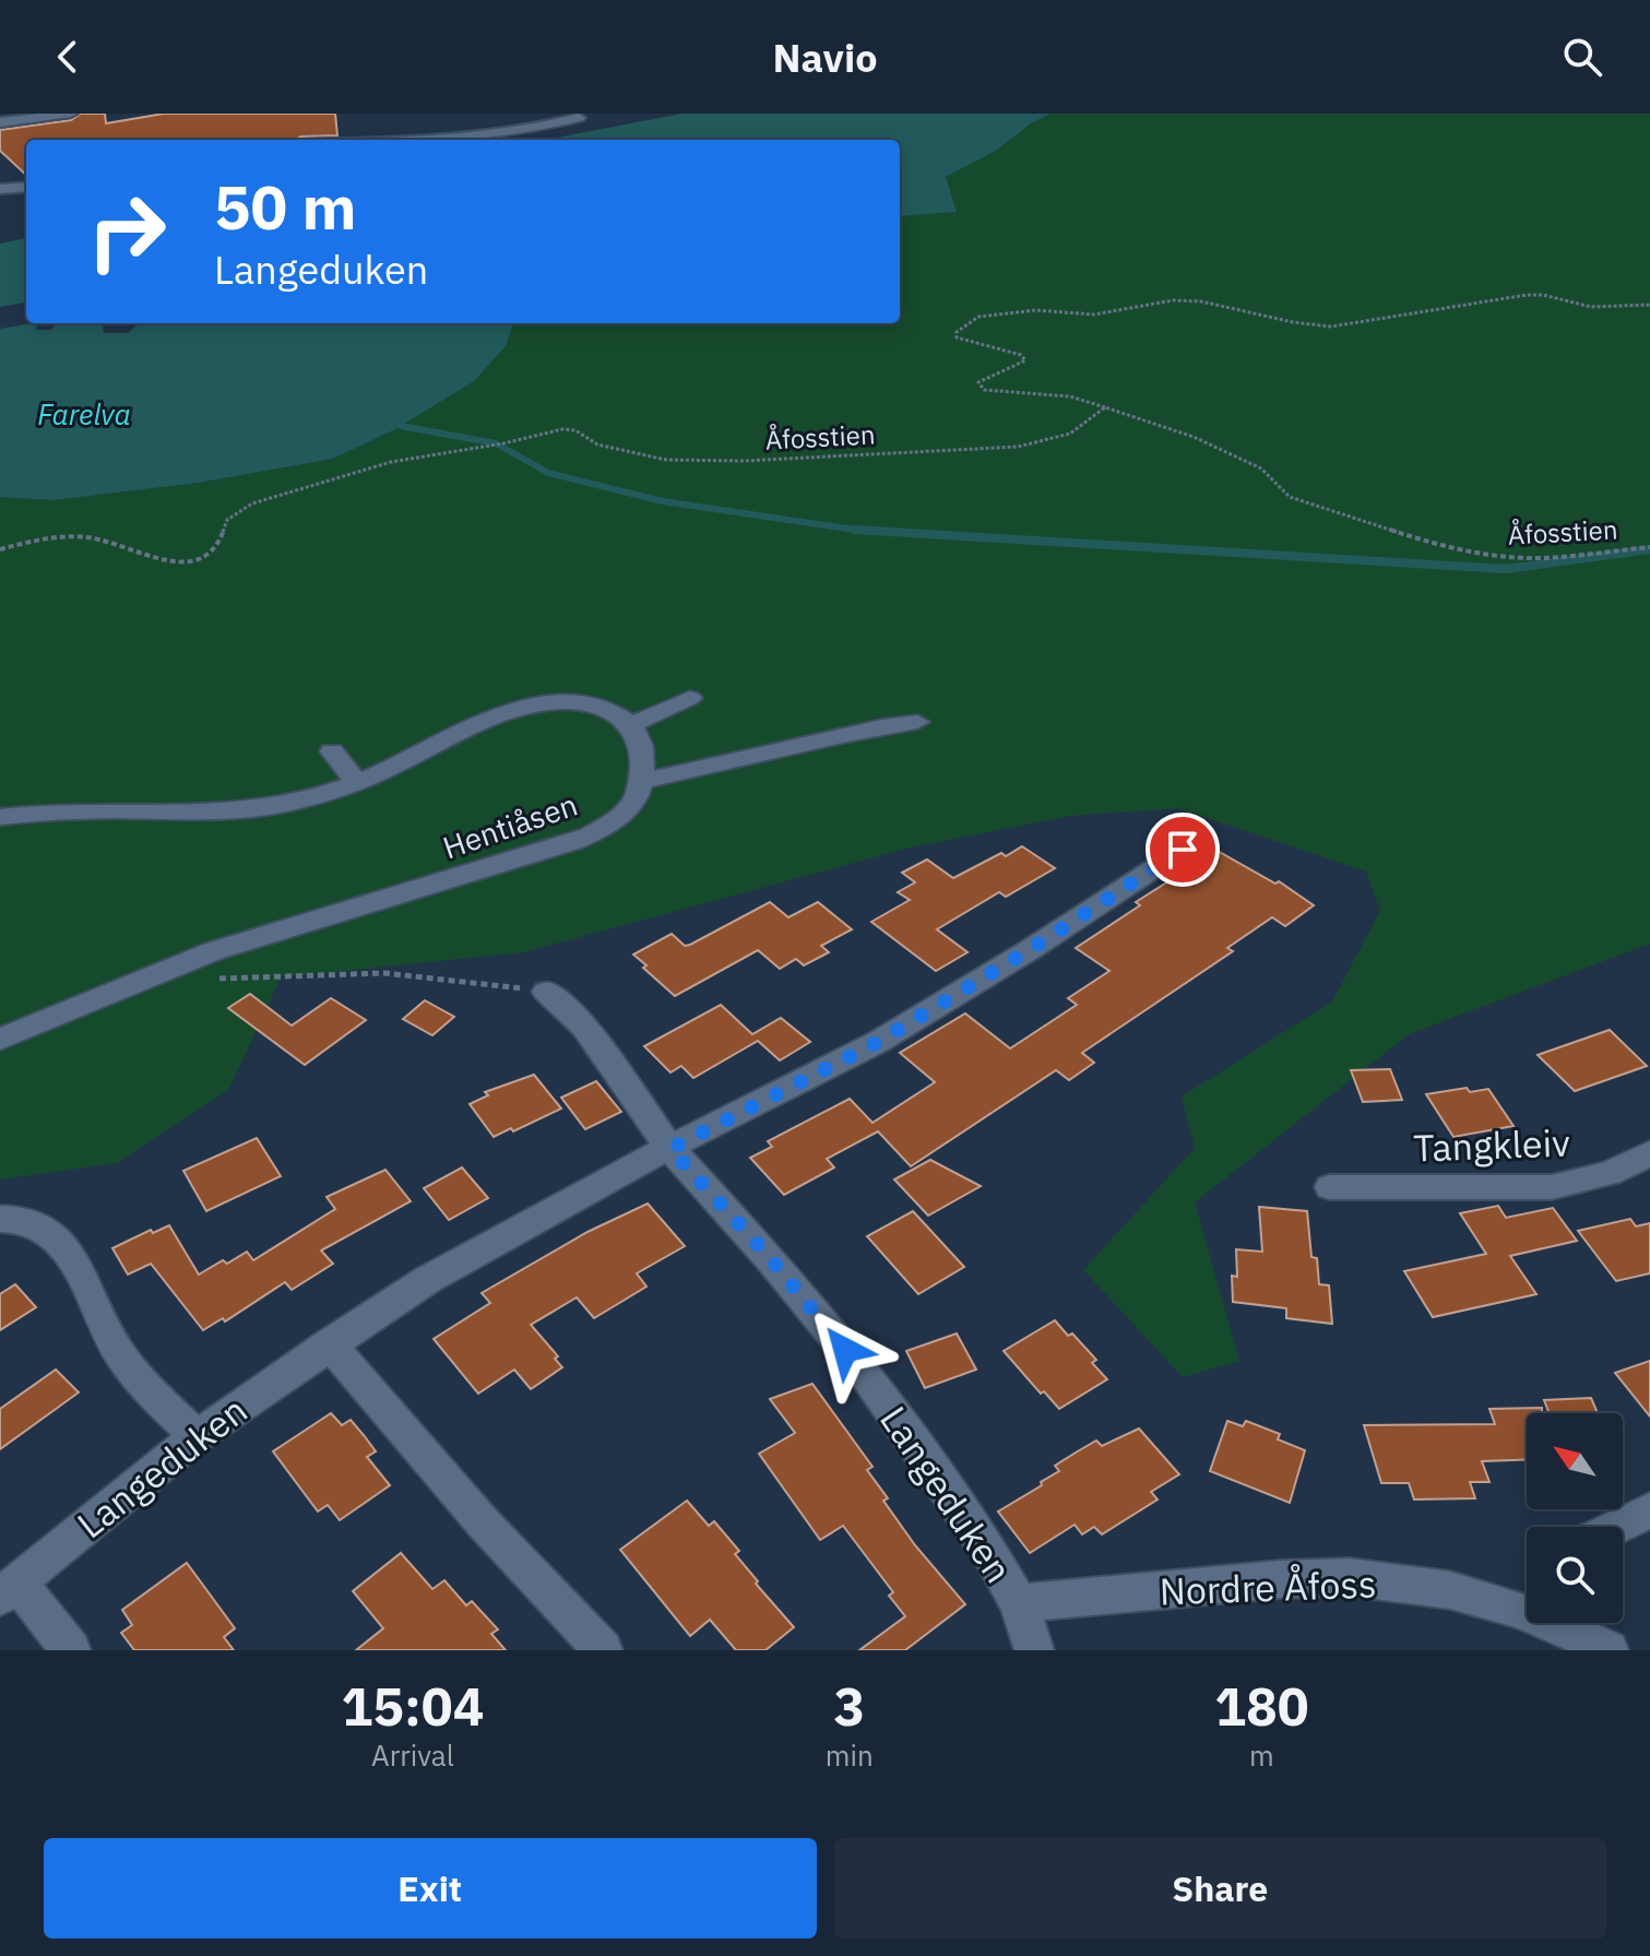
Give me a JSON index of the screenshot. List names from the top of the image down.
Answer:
{
  "streets": {
    "street": [
      "Hentiåsen",
      "Tangkleiv",
      "Langeduken",
      "Nordre Åfoss"
    ],
    "path": ["Åfosstien"]
  },
  "crossings": [
    ["Langeduken", "Nordre Åfoss"]
  ],
  "water": ["Farelva"],
  "north": "top left",
  "page": {
    "header": "Navio",
    "turn": ["50 m", "Langeduken"],
    "eta": [
      "15:04",
      "Arrival",
      "3",
      "min",
      "180",
      "m"
    ],
    "buttons": ["Exit", "Share"]
  }
}
